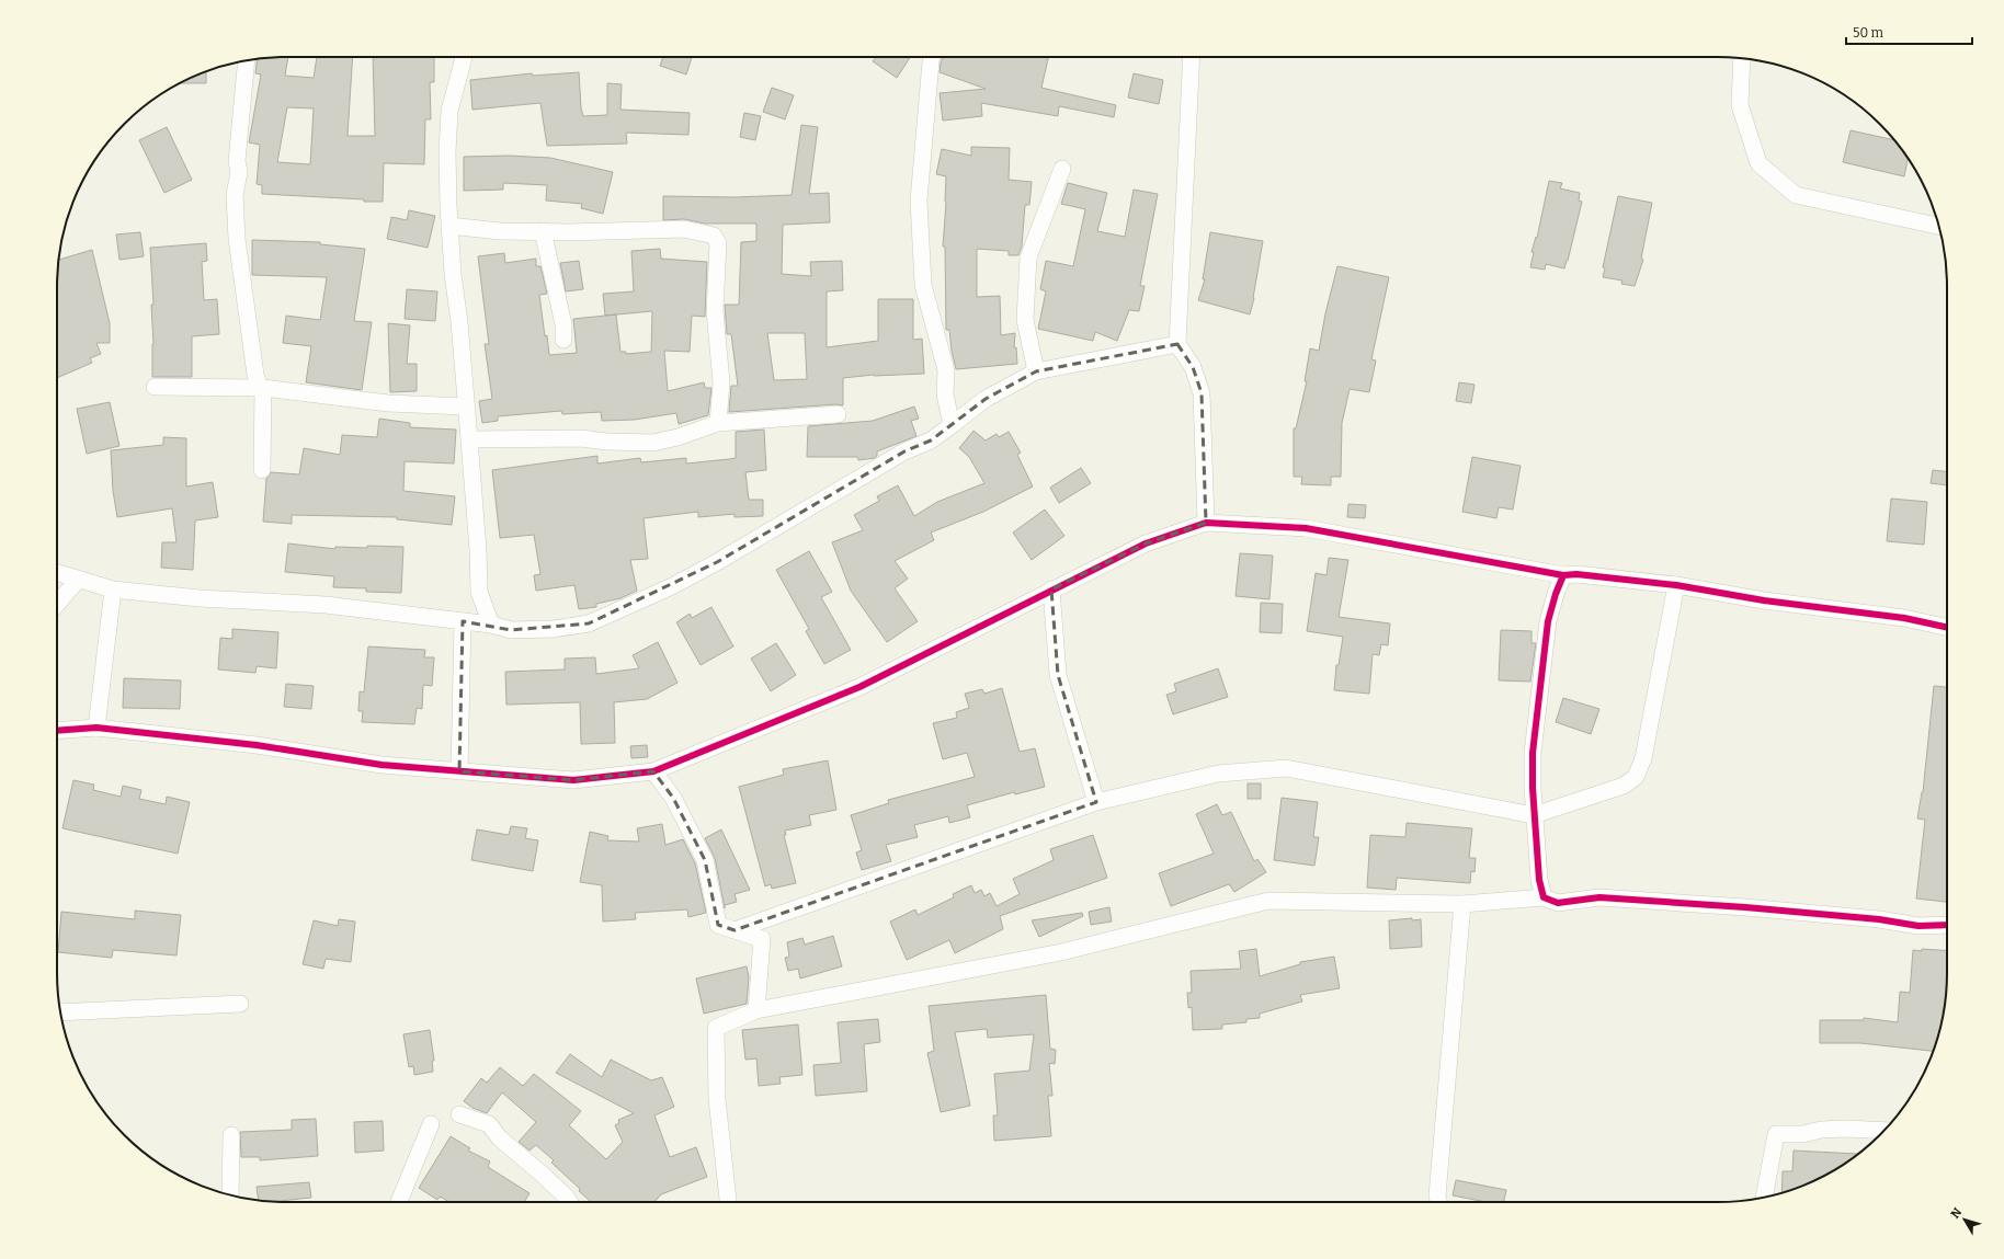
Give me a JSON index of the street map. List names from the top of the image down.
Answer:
{
  "scale_bar": "50 m",
  "north": "top left"
}
